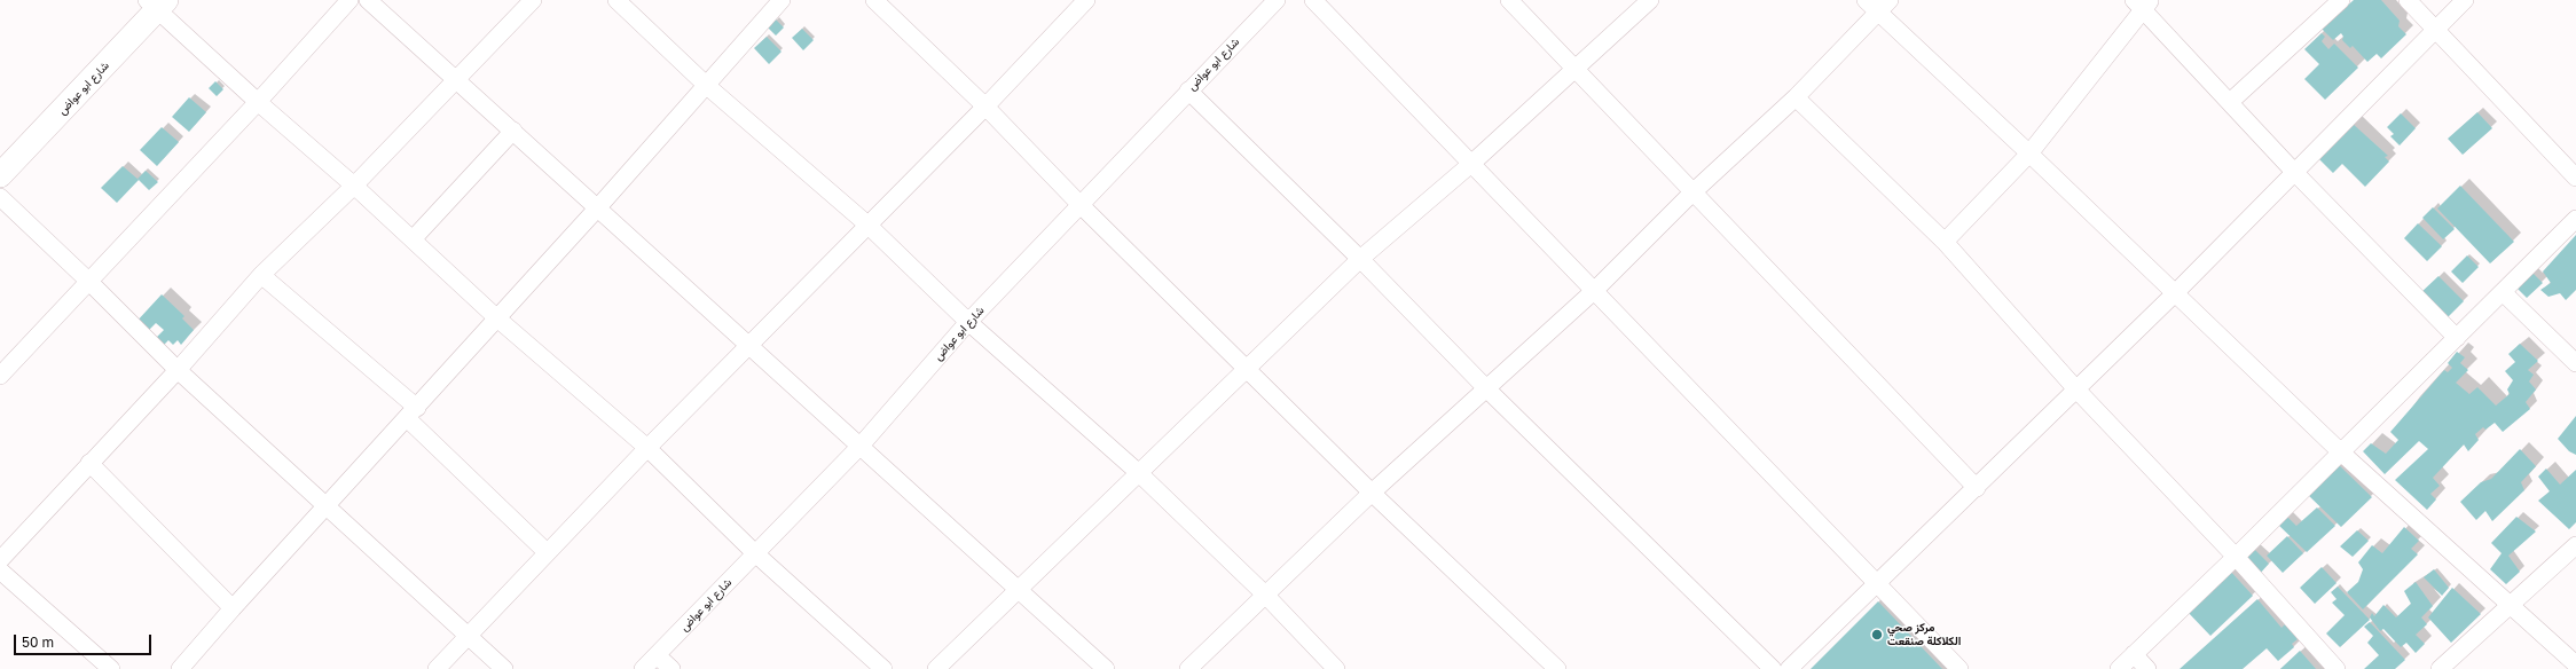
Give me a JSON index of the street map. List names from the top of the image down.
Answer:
{
  "streets": {
    "street": ["شارع ابو عواض"]
  },
  "places": ["مركز صحي الكلاكلة صنقعت"],
  "scale_bar": "50 m"
}
